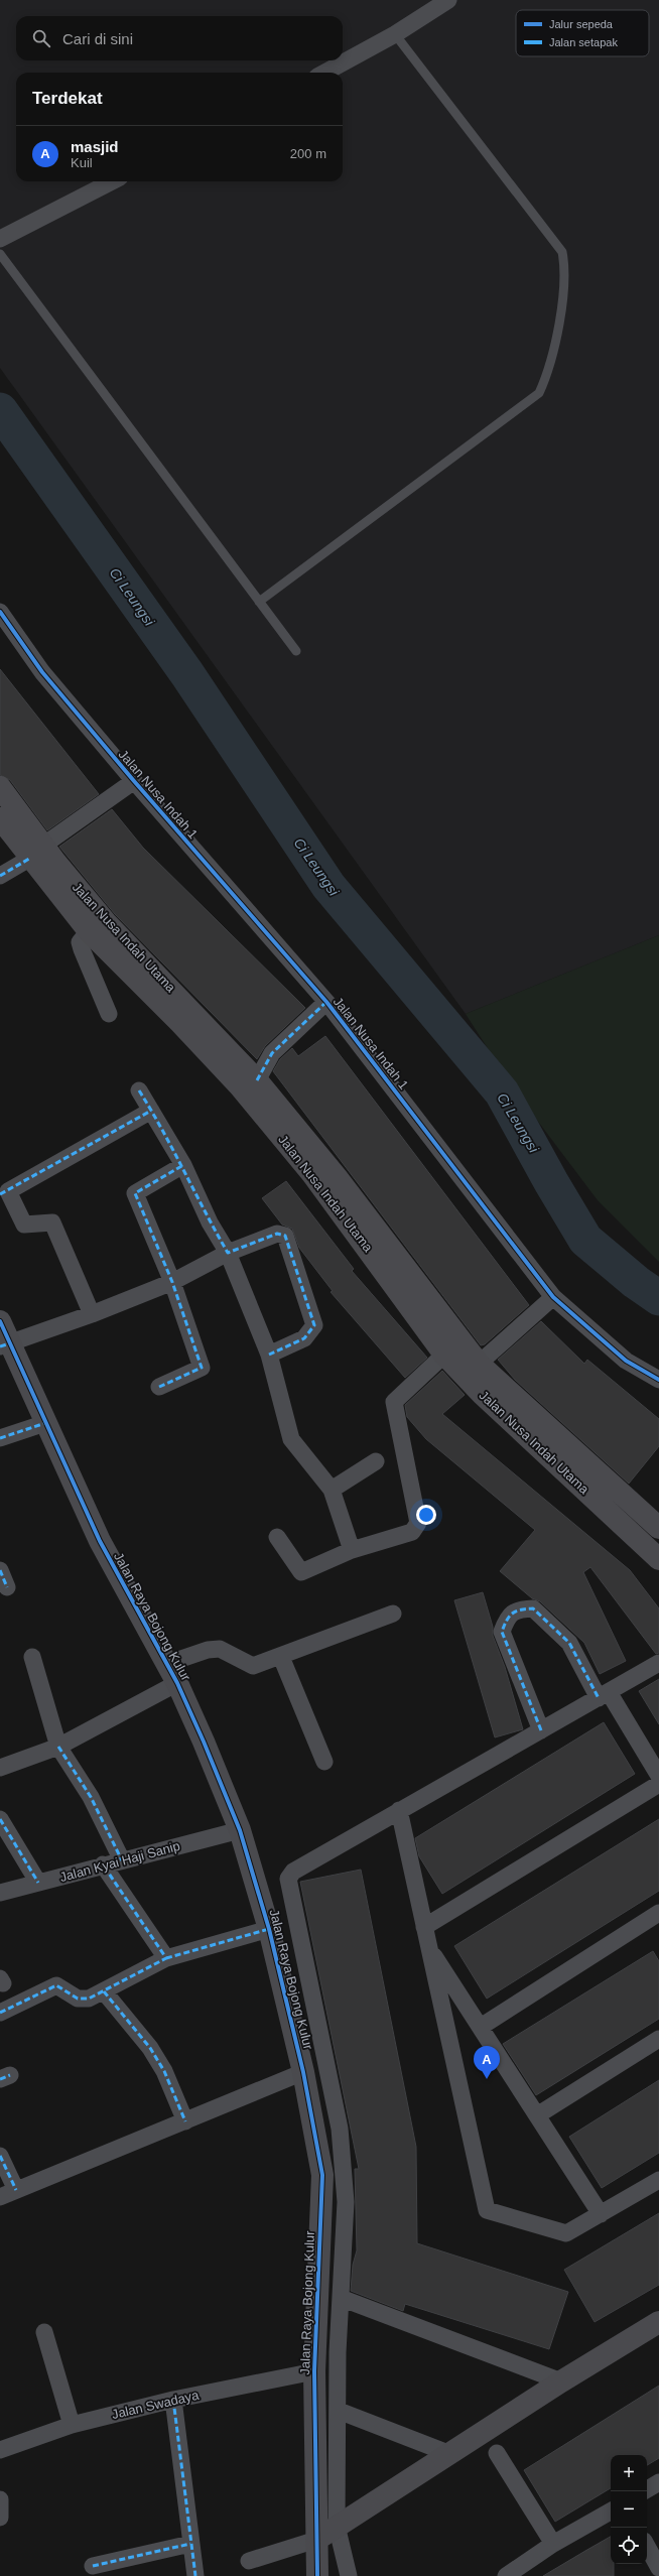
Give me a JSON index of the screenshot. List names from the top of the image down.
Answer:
{
  "streets": {
    "street": [
      "Jalan Nusa Indah 1",
      "Jalan Nusa Indah Utama",
      "Jalan Raya Bojong Kulur",
      "Jalan Kyai Haji Sanip",
      "Jalan Swadaya"
    ]
  },
  "crossings": [
    ["Jalan Raya Bojong Kulur", "Jalan Kyai Haji Sanip"],
    ["Jalan Raya Bojong Kulur", "Jalan Swadaya"]
  ],
  "water": ["Ci Leungsi"],
  "legend": ["Jalur sepeda", "Jalan setapak"],
  "page": {
    "search": "Cari di sini",
    "heading": "Terdekat",
    "list": [
      {
        "mark": "A",
        "name": "masjid",
        "note": "Kuil",
        "value": "200 m"
      }
    ],
    "pins": "A",
    "map_buttons": ["+", "−"]
  }
}
